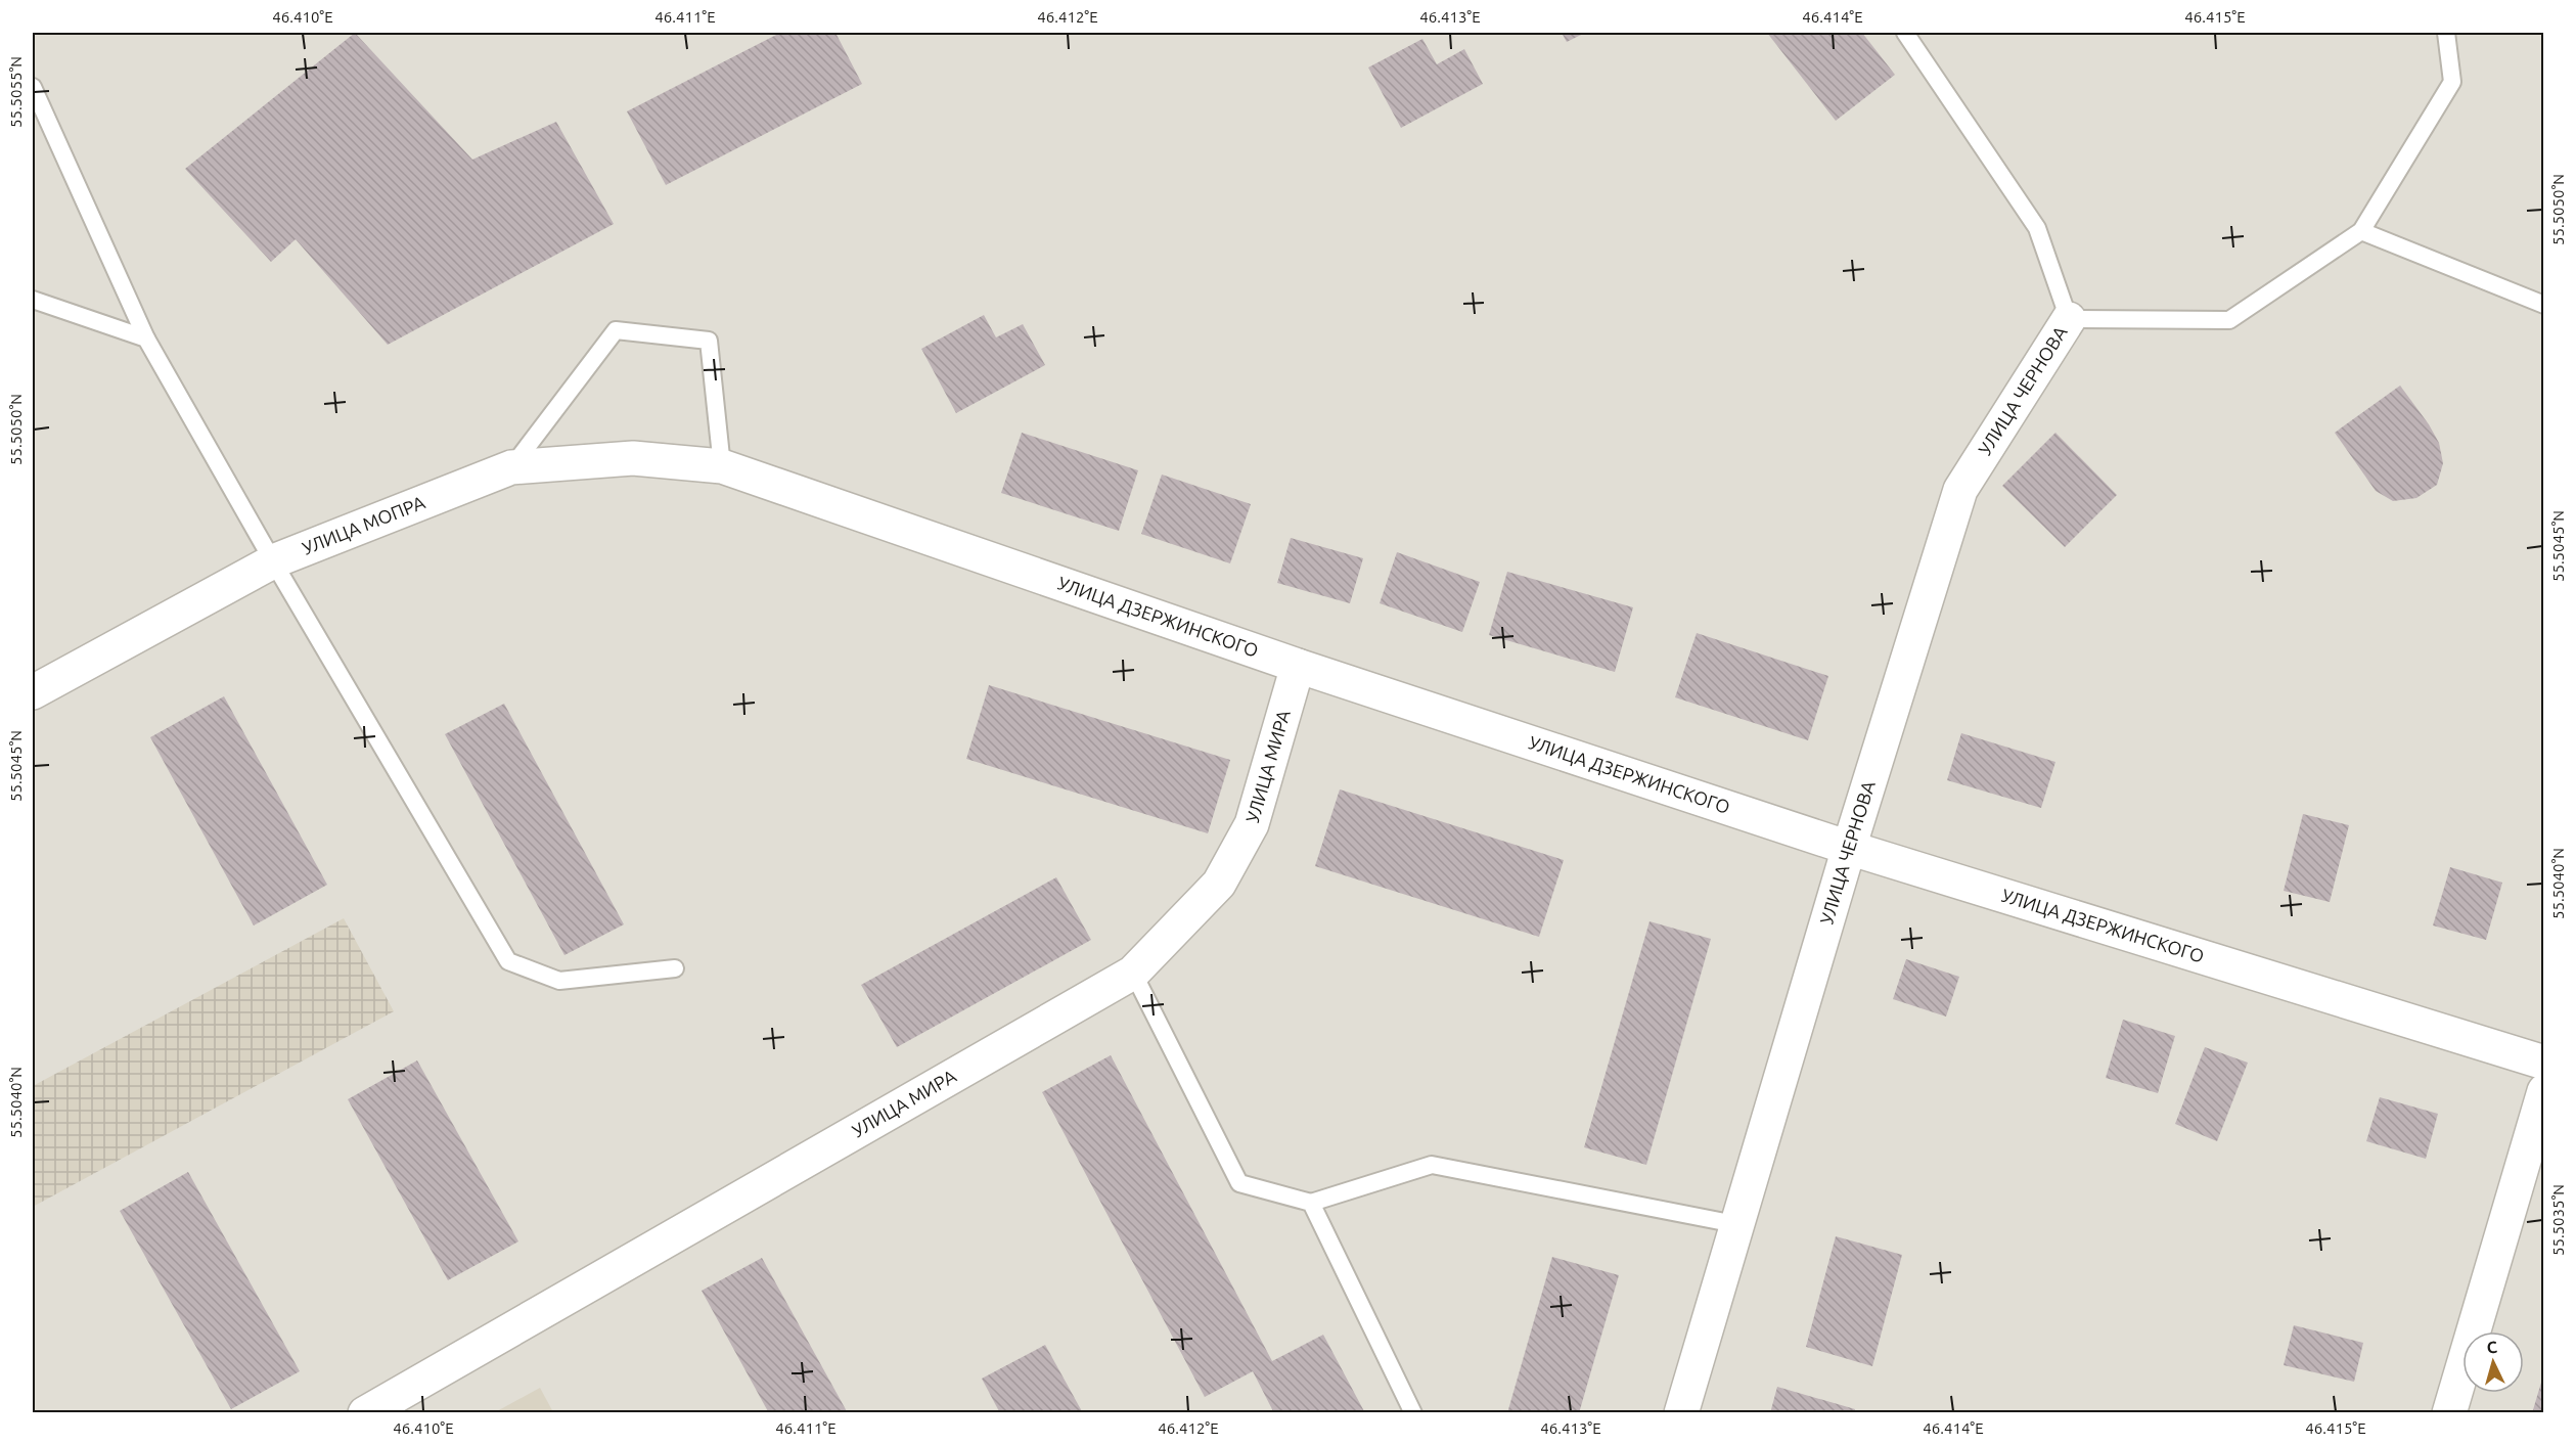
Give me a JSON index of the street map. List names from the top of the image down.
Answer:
{
  "streets": {
    "street": [
      "УЛИЦА ЧЕРНОВА",
      "УЛИЦА МОПРА",
      "УЛИЦА ДЗЕРЖИНСКОГО",
      "УЛИЦА МИРА"
    ]
  },
  "crossings": [
    ["УЛИЦА ЧЕРНОВА", "УЛИЦА ДЗЕРЖИНСКОГО"],
    ["УЛИЦА МОПРА", "УЛИЦА ДЗЕРЖИНСКОГО"],
    ["УЛИЦА ДЗЕРЖИНСКОГО", "УЛИЦА МИРА"]
  ],
  "north": "top",
  "coordinates": [
    "46.410°E",
    "46.411°E",
    "46.412°E",
    "46.413°E",
    "46.414°E",
    "46.415°E",
    "55.5055°N",
    "55.5050°N",
    "55.5045°N",
    "55.5040°N",
    "55.5035°N"
  ]
}
